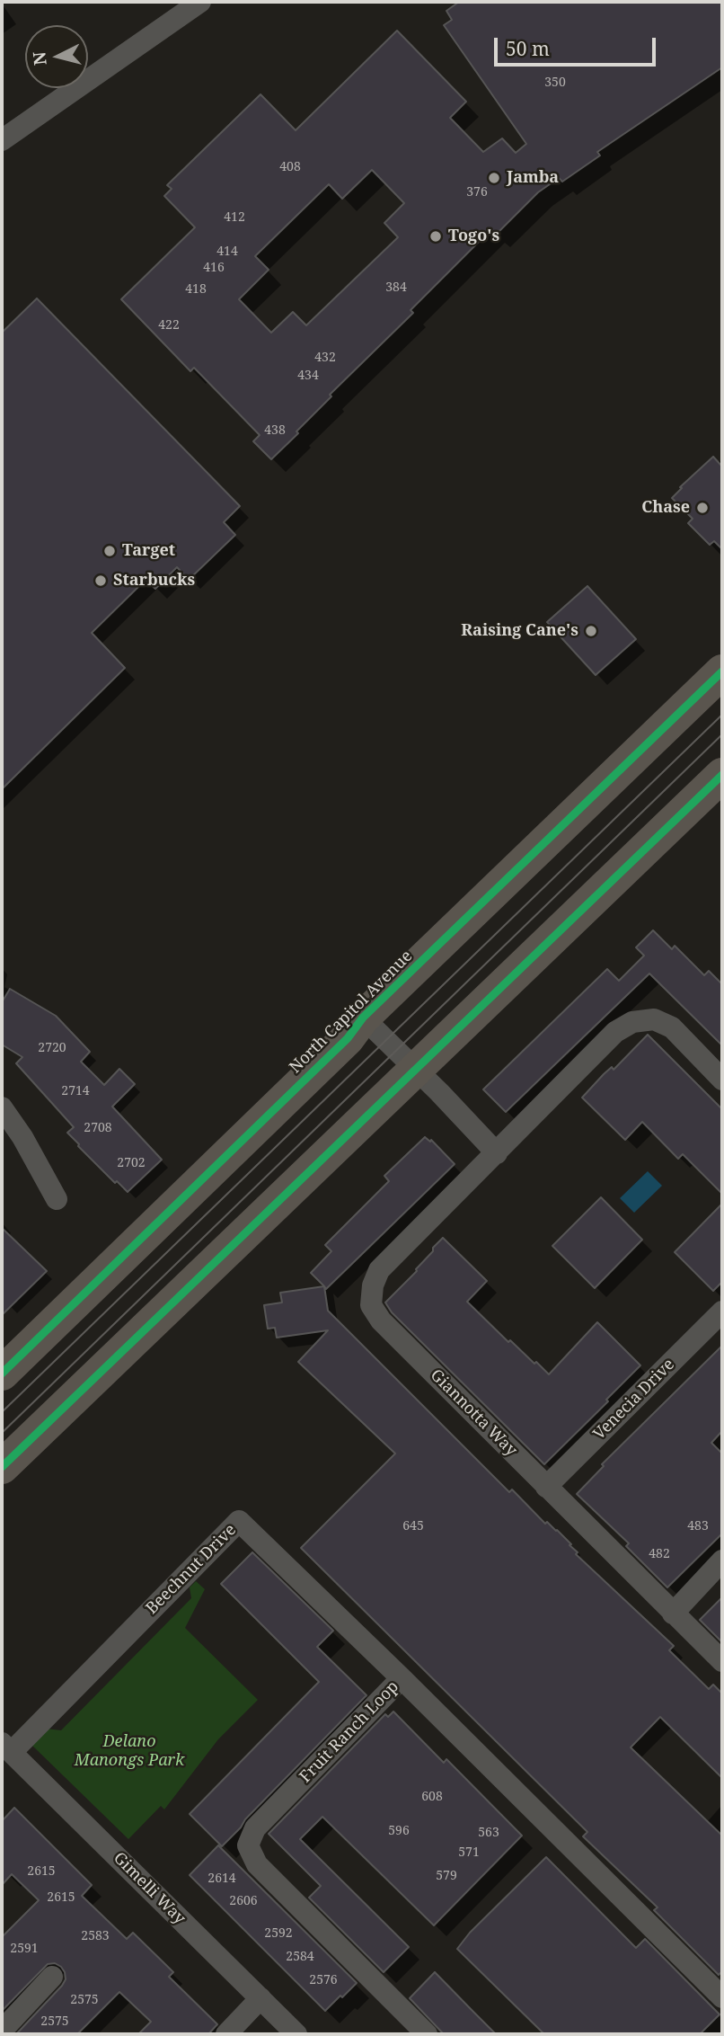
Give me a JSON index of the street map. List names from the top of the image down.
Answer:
{
  "streets": {
    "main road": ["North Capitol Avenue"],
    "street": [
      "Venecia Drive",
      "Giannotta Way",
      "Beechnut Drive",
      "Fruit Ranch Loop",
      "Gimelli Way"
    ]
  },
  "crossings": [
    ["Venecia Drive", "Giannotta Way"],
    ["Beechnut Drive", "Fruit Ranch Loop"],
    ["Beechnut Drive", "Gimelli Way"]
  ],
  "parks": ["Delano Manongs Park"],
  "places": [
    "Jamba",
    "Togo's",
    "Chase",
    "Target",
    "Starbucks",
    "Raising Cane's"
  ],
  "house_numbers": [
    "350",
    "408",
    "376",
    "412",
    "414",
    "416",
    "384",
    "418",
    "422",
    "432",
    "434",
    "438",
    "2720",
    "2714",
    "2708",
    "2702",
    "645",
    "483",
    "482",
    "608",
    "596",
    "563",
    "571",
    "2615",
    "579",
    "2614",
    "2615",
    "2606",
    "2592",
    "2583",
    "2591",
    "2584",
    "2576",
    "2575",
    "2575"
  ],
  "scale_bar": "50 m",
  "north": "left"
}
